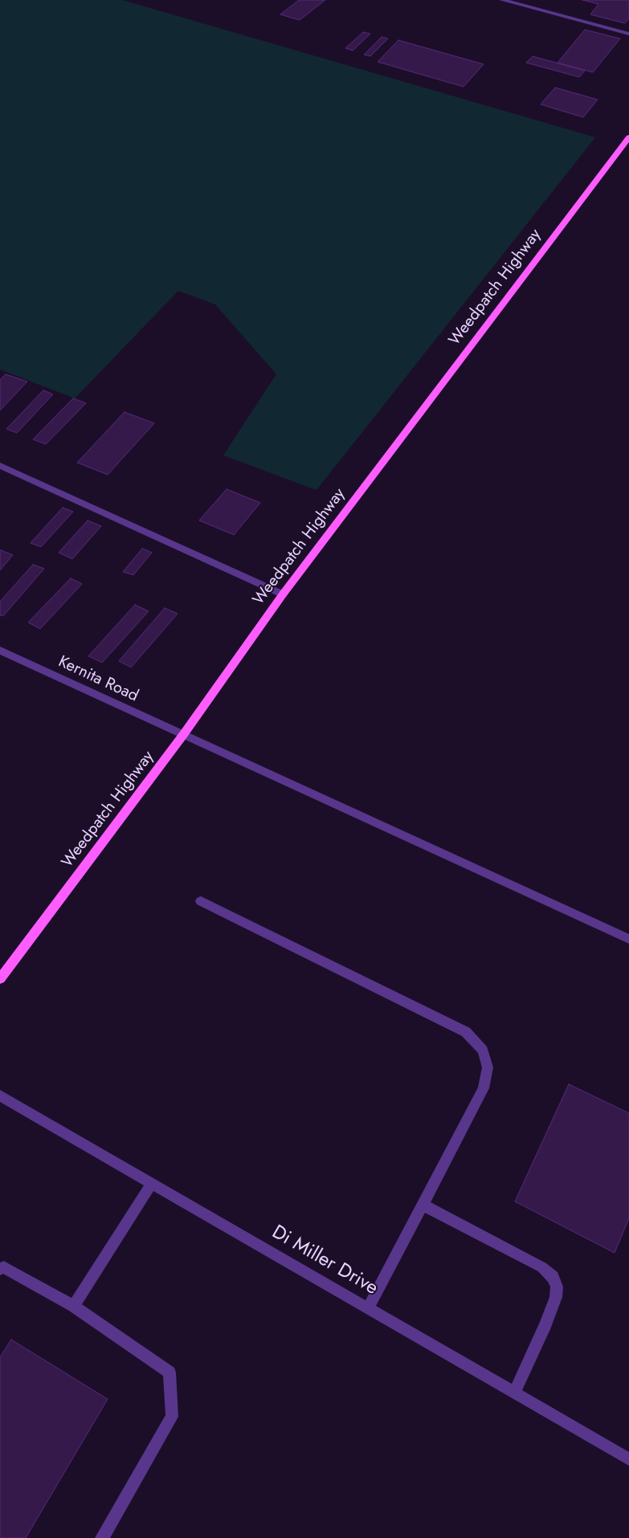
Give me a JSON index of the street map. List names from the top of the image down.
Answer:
{
  "streets": {
    "main road": ["Weedpatch Highway"],
    "street": ["Kernita Road", "Di Miller Drive"]
  },
  "crossings": [
    ["Weedpatch Highway", "Kernita Road"]
  ]
}
